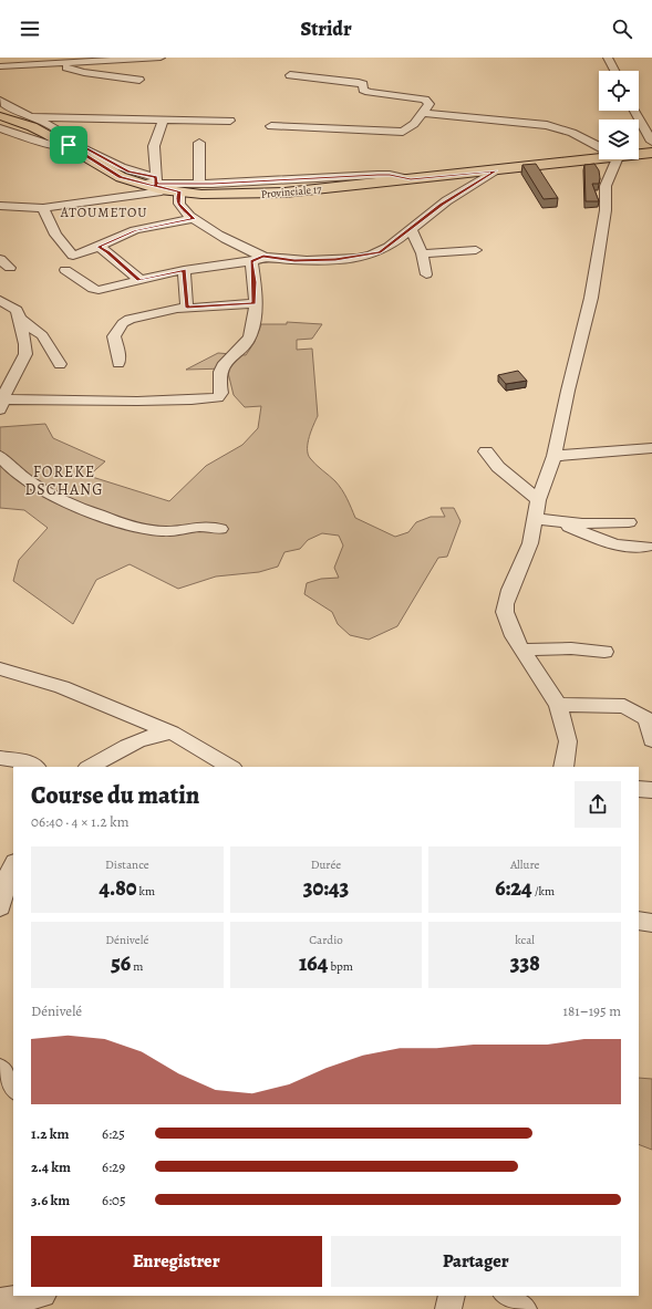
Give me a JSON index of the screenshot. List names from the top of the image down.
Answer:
{
  "streets": {
    "main road": ["Provinciale 17"]
  },
  "districts": ["ATOUMETOU", "FOREKE DSCHANG"],
  "page": {
    "header": "Stridr",
    "heading": ["Course du matin", "06:40 · 4 × 1.2 km"],
    "stats": [
      ["Distance", "4.80 km"],
      ["Durée", "30:43"],
      ["Allure", "6:24 /km"],
      ["Dénivelé", "56 m"],
      ["Cardio", "164 bpm"],
      ["kcal", "338"]
    ],
    "chart": ["Dénivelé", "181–195 m"],
    "list": [
      {
        "name": "1.2 km",
        "note": "6:25"
      },
      {
        "name": "2.4 km",
        "note": "6:29"
      },
      {
        "name": "3.6 km",
        "note": "6:05"
      }
    ],
    "buttons": ["Enregistrer", "Partager"]
  }
}
